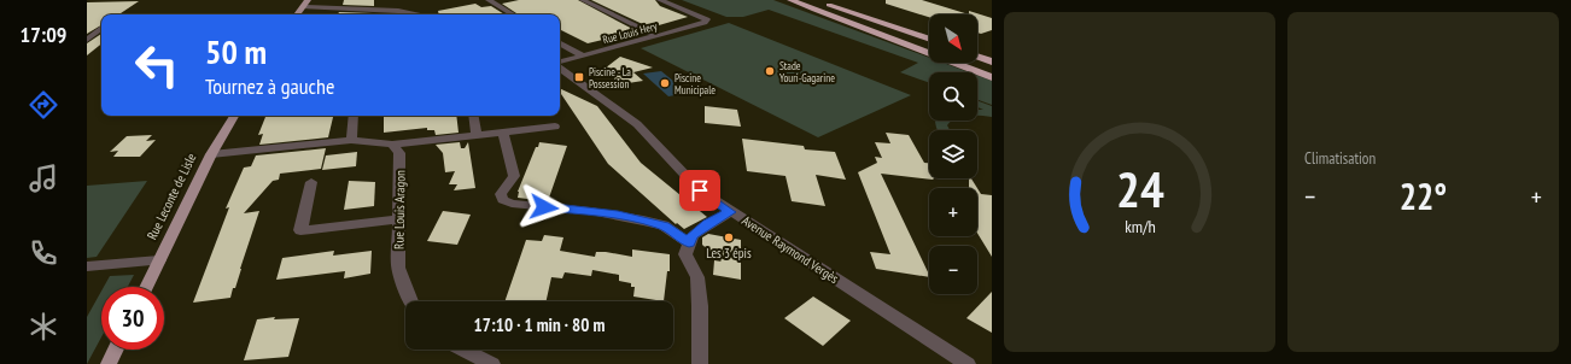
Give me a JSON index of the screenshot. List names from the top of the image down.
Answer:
{
  "streets": {
    "main road": ["Rue Leconte de Lisle"],
    "street": ["Rue Louis Hery", "Rue Louis Aragon", "Avenue Raymond Vergès"]
  },
  "places": {
    "other": ["Stade Youri-Gagarine", "Piscine Municipale", "Les 3 épis"],
    "transit": ["Piscine - La Possession"]
  },
  "north": "bottom right",
  "page": {
    "tabs": "17:09",
    "tile": "Climatisation",
    "map_buttons": ["+", "−"],
    "turn": ["50 m", "Tournez à gauche"],
    "heat": ["−", "22°", "+"],
    "limit": "30",
    "trip": "17:10 · 1 min · 80 m",
    "gauge": ["24", "km/h"]
  }
}
